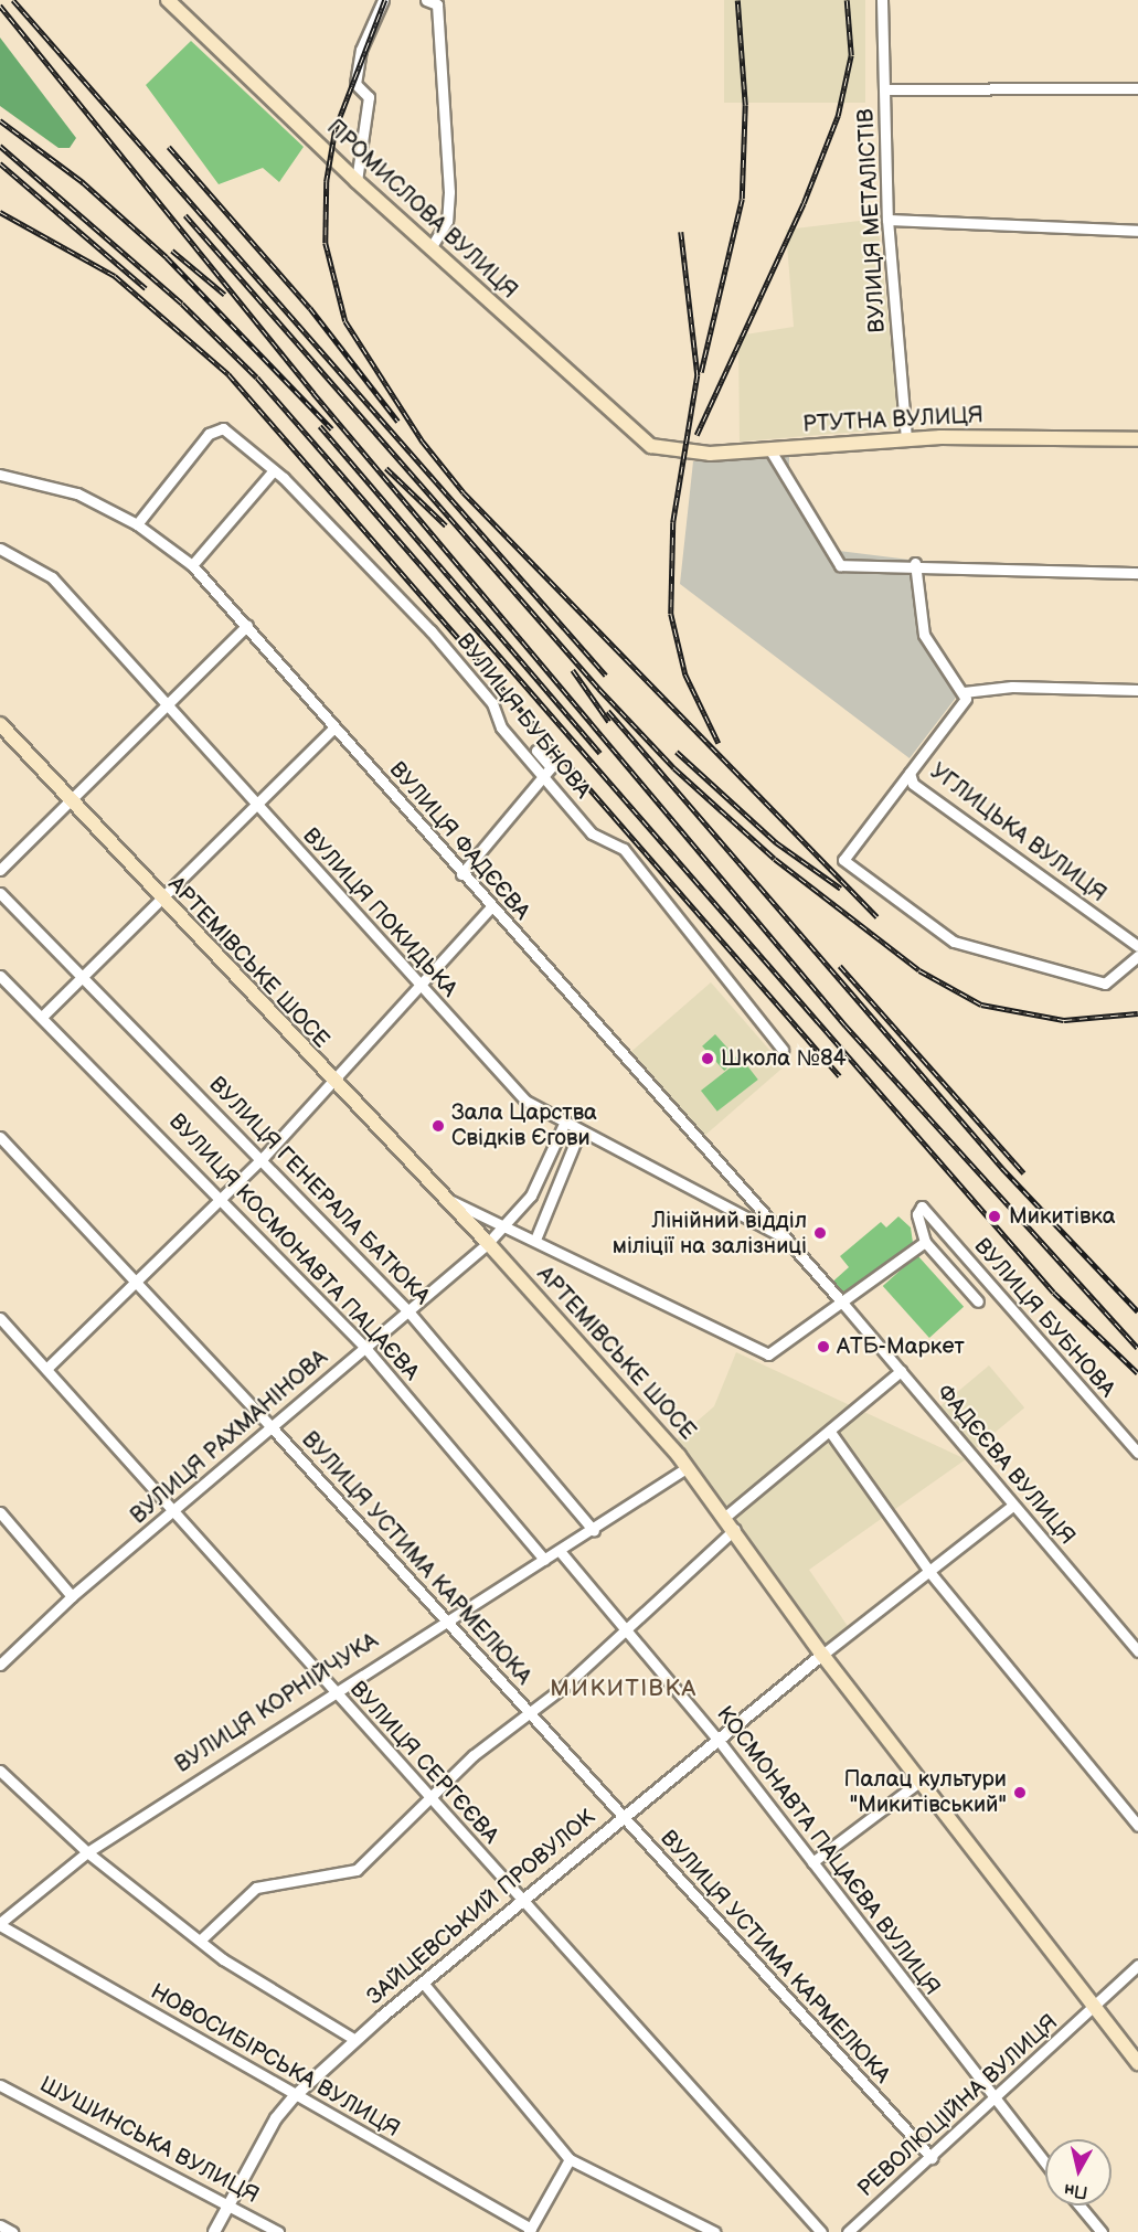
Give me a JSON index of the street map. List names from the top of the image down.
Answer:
{
  "streets": {
    "main road": ["ПРОМИСЛОВА ВУЛИЦЯ", "РТУТНА ВУЛИЦЯ", "АРТЕМІВСЬКЕ ШОСЕ"],
    "street": [
      "ВУЛИЦЯ МЕТАЛІСТІВ",
      "ВУЛИЦЯ БУБНОВА",
      "УГЛИЦЬКА ВУЛИЦЯ",
      "ВУЛИЦЯ ФАДЄЄВА",
      "ВУЛИЦЯ ПОКИДЬКА",
      "ВУЛИЦЯ ГЕНЕРАЛА БАТЮКА",
      "ВУЛИЦЯ КОСМОНАВТА ПАЦАЄВА",
      "ВУЛИЦЯ РАХМАНІНОВА",
      "ФАДЄЄВА ВУЛИЦЯ",
      "ВУЛИЦЯ УСТИМА КАРМЕЛЮКА",
      "ВУЛИЦЯ КОРНІЙЧУКА",
      "ВУЛИЦЯ СЕРГЄЄВА",
      "КОСМОНАВТА ПАЦАЄВА ВУЛИЦЯ",
      "ЗАЙЦЕВСЬКИЙ ПРОВУЛОК",
      "НОВОСИБІРСЬКА ВУЛИЦЯ",
      "РЕВОЛЮЦІЙНА ВУЛИЦЯ",
      "ШУШИНСЬКА ВУЛИЦЯ"
    ]
  },
  "crossings": [
    ["ПРОМИСЛОВА ВУЛИЦЯ", "РТУТНА ВУЛИЦЯ"],
    ["ВУЛИЦЯ МЕТАЛІСТІВ", "РТУТНА ВУЛИЦЯ"],
    ["ВУЛИЦЯ БУБНОВА", "ВУЛИЦЯ ФАДЄЄВА"],
    ["ВУЛИЦЯ ФАДЄЄВА", "ВУЛИЦЯ ПОКИДЬКА"],
    ["ВУЛИЦЯ ФАДЄЄВА", "ФАДЄЄВА ВУЛИЦЯ"],
    ["ВУЛИЦЯ ПОКИДЬКА", "ВУЛИЦЯ РАХМАНІНОВА"],
    ["АРТЕМІВСЬКЕ ШОСЕ", "ВУЛИЦЯ РАХМАНІНОВА"],
    ["АРТЕМІВСЬКЕ ШОСЕ", "ВУЛИЦЯ КОРНІЙЧУКА"],
    ["АРТЕМІВСЬКЕ ШОСЕ", "ЗАЙЦЕВСЬКИЙ ПРОВУЛОК"],
    ["АРТЕМІВСЬКЕ ШОСЕ", "РЕВОЛЮЦІЙНА ВУЛИЦЯ"],
    ["ВУЛИЦЯ ГЕНЕРАЛА БАТЮКА", "ВУЛИЦЯ РАХМАНІНОВА"],
    ["ВУЛИЦЯ ГЕНЕРАЛА БАТЮКА", "ВУЛИЦЯ КОРНІЙЧУКА"],
    ["ВУЛИЦЯ КОСМОНАВТА ПАЦАЄВА", "ВУЛИЦЯ РАХМАНІНОВА"],
    ["ВУЛИЦЯ КОСМОНАВТА ПАЦАЄВА", "ВУЛИЦЯ КОРНІЙЧУКА"],
    ["ВУЛИЦЯ РАХМАНІНОВА", "ВУЛИЦЯ УСТИМА КАРМЕЛЮКА"],
    ["ВУЛИЦЯ РАХМАНІНОВА", "ВУЛИЦЯ СЕРГЄЄВА"],
    ["ВУЛИЦЯ УСТИМА КАРМЕЛЮКА", "ВУЛИЦЯ КОРНІЙЧУКА"],
    ["ВУЛИЦЯ УСТИМА КАРМЕЛЮКА", "ЗАЙЦЕВСЬКИЙ ПРОВУЛОК"],
    ["ВУЛИЦЯ УСТИМА КАРМЕЛЮКА", "РЕВОЛЮЦІЙНА ВУЛИЦЯ"],
    ["ВУЛИЦЯ КОРНІЙЧУКА", "ВУЛИЦЯ СЕРГЄЄВА"],
    ["ВУЛИЦЯ КОРНІЙЧУКА", "КОСМОНАВТА ПАЦАЄВА ВУЛИЦЯ"],
    ["ВУЛИЦЯ КОРНІЙЧУКА", "НОВОСИБІРСЬКА ВУЛИЦЯ"],
    ["ВУЛИЦЯ СЕРГЄЄВА", "ЗАЙЦЕВСЬКИЙ ПРОВУЛОК"],
    ["КОСМОНАВТА ПАЦАЄВА ВУЛИЦЯ", "ЗАЙЦЕВСЬКИЙ ПРОВУЛОК"],
    ["КОСМОНАВТА ПАЦАЄВА ВУЛИЦЯ", "РЕВОЛЮЦІЙНА ВУЛИЦЯ"],
    ["ЗАЙЦЕВСЬКИЙ ПРОВУЛОК", "НОВОСИБІРСЬКА ВУЛИЦЯ"],
    ["ЗАЙЦЕВСЬКИЙ ПРОВУЛОК", "ШУШИНСЬКА ВУЛИЦЯ"]
  ],
  "districts": ["МИКИТІВКА"],
  "places": [
    "Школа №84",
    "Зала Царства Свідків Єгови",
    "Микитівка",
    "Лінійний відділ міліції на залізниці",
    "АТБ-Маркет",
    "Палац культури \"Микитівський\""
  ],
  "north": "bottom"
}
